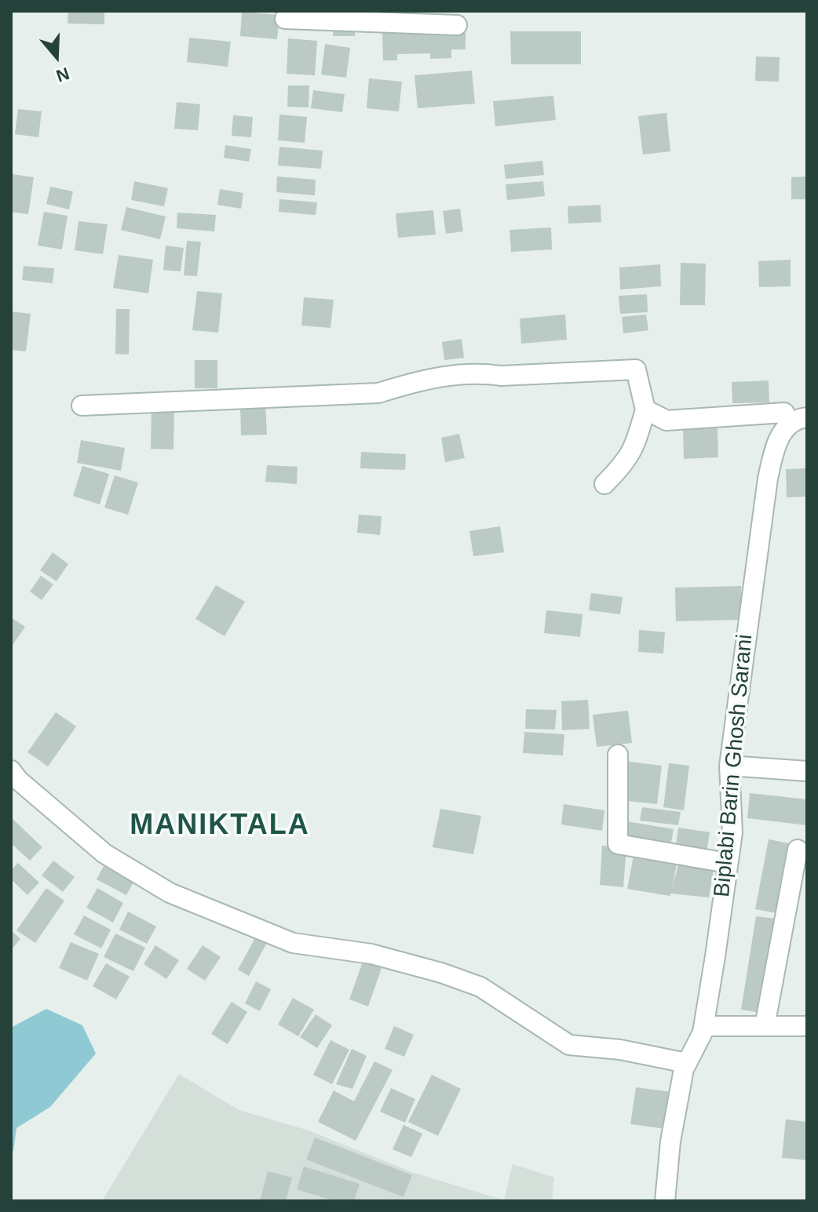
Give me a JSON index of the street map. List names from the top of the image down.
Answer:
{
  "streets": {
    "street": ["Biplabi Barin Ghosh Sarani"]
  },
  "districts": ["MANIKTALA"],
  "north": "bottom"
}
